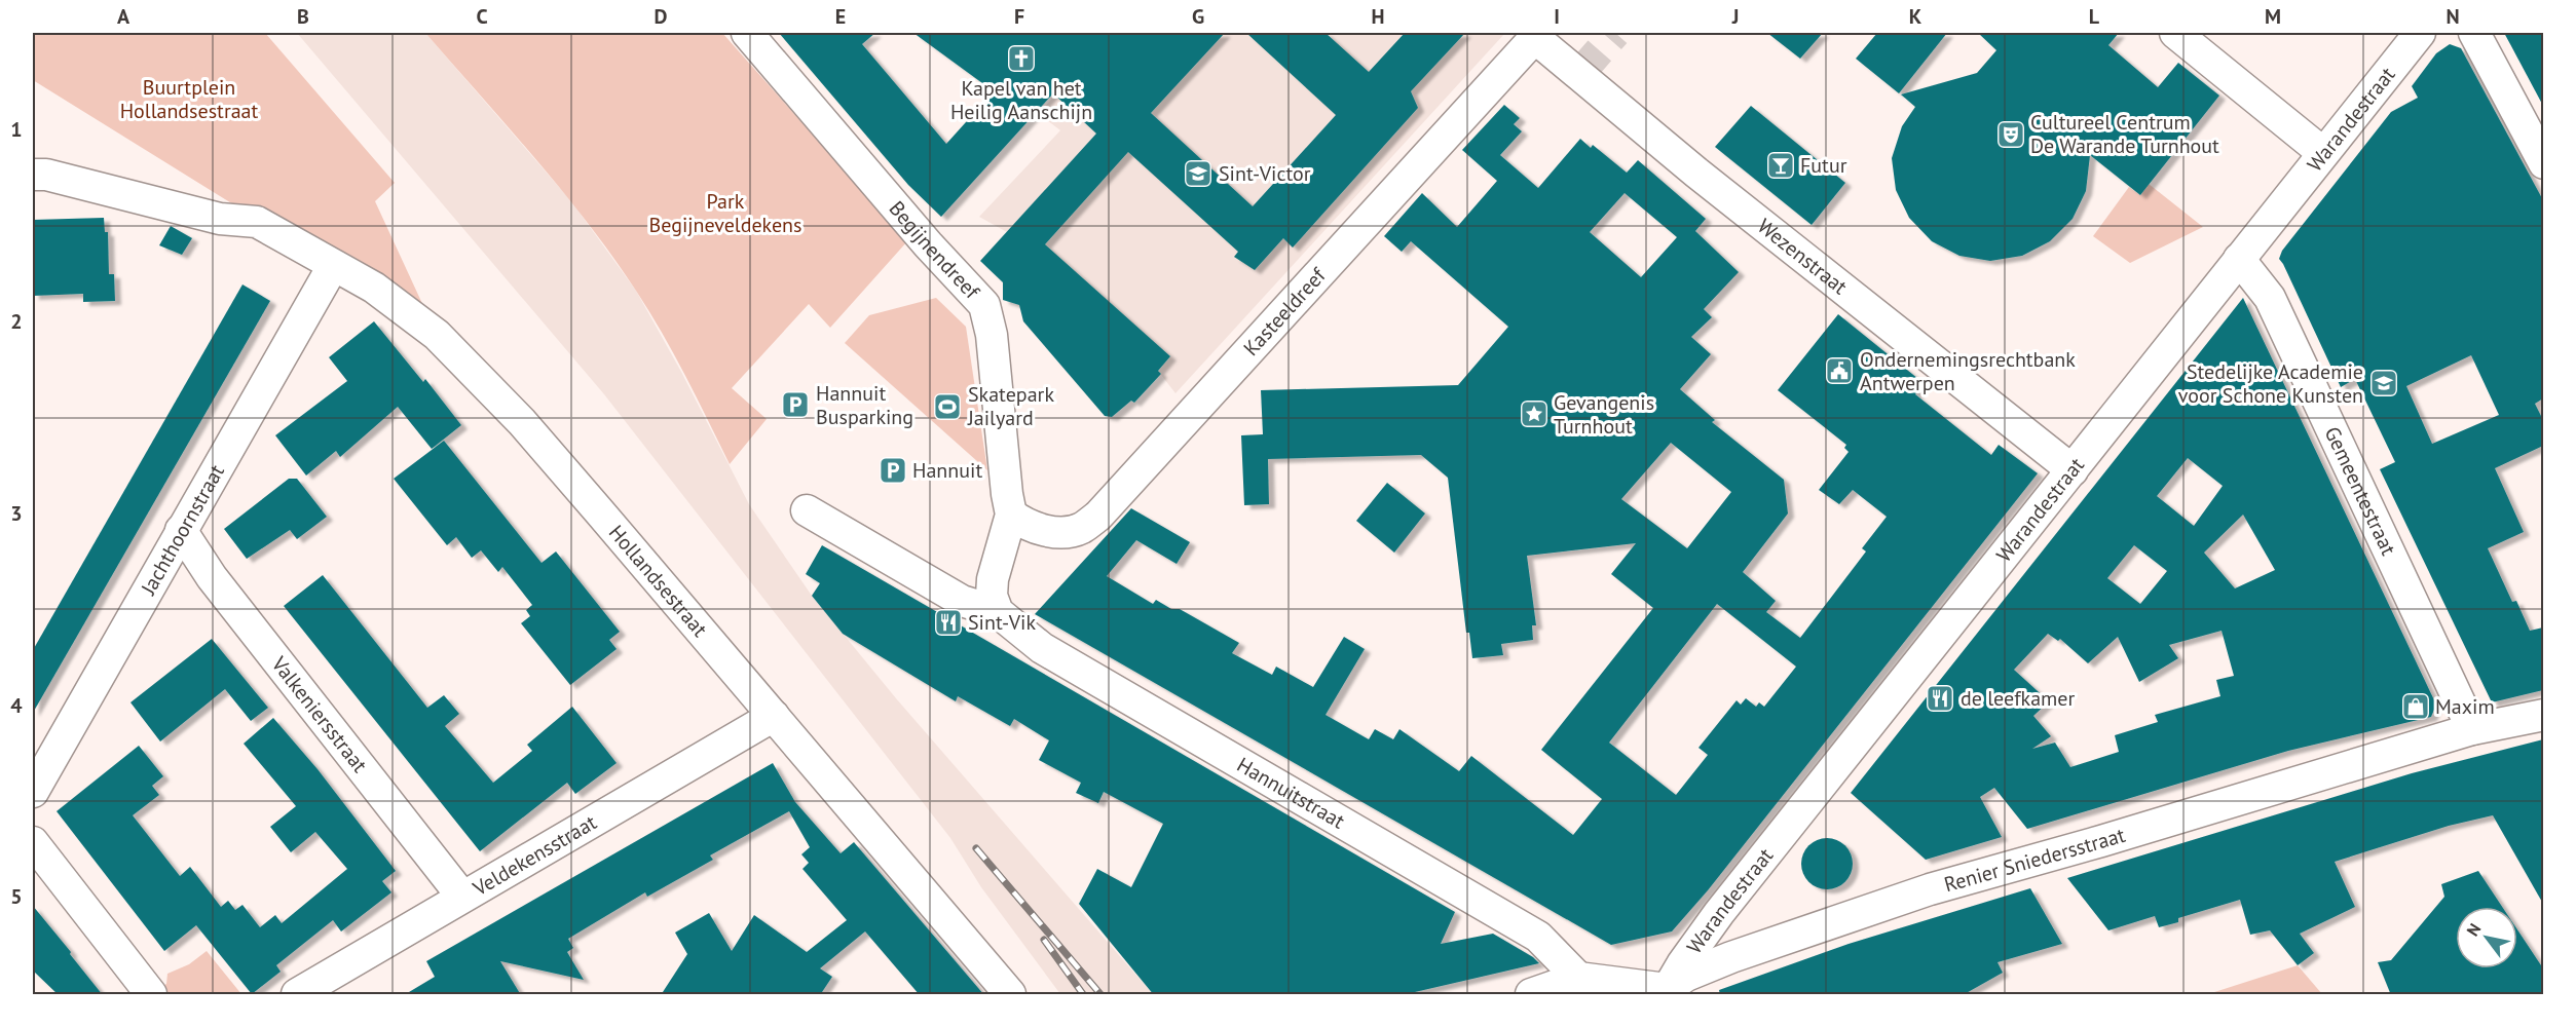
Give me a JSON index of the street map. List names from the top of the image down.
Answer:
{
  "streets": {
    "street": [
      "Warandestraat",
      "Begijnendreef",
      "Wezenstraat",
      "Kasteeldreef",
      "Gemeentestraat",
      "Jachthoornstraat",
      "Hollandsestraat",
      "Valkeniersstraat",
      "Hannuitstraat",
      "Veldekensstraat",
      "Renier Sniedersstraat"
    ]
  },
  "crossings": [
    ["Warandestraat", "Wezenstraat"],
    ["Warandestraat", "Gemeentestraat"],
    ["Warandestraat", "Renier Sniedersstraat"],
    ["Begijnendreef", "Kasteeldreef"],
    ["Wezenstraat", "Kasteeldreef"],
    ["Gemeentestraat", "Renier Sniedersstraat"],
    ["Jachthoornstraat", "Hollandsestraat"],
    ["Jachthoornstraat", "Valkeniersstraat"],
    ["Hollandsestraat", "Veldekensstraat"],
    ["Valkeniersstraat", "Veldekensstraat"]
  ],
  "parks": ["Buurtplein Hollandsestraat", "Park Begijneveldekens"],
  "places": {
    "church": ["Kapel van het Heilig Aanschijn"],
    "theatre": ["Cultureel Centrum De Warande Turnhout"],
    "bar": ["Futur"],
    "school or university": ["Sint-Victor", "Stedelijke Academie voor Schone Kunsten"],
    "public building": ["Ondernemingsrechtbank Antwerpen"],
    "parking": ["Hannuit Busparking", "Hannuit"],
    "sports": ["Skatepark Jailyard"],
    "place": ["Gevangenis Turnhout"],
    "restaurant": ["Sint-Vik", "de leefkamer"],
    "shop": ["Maxim"]
  },
  "north": "top left",
  "grid": {
    "columns": [
      "A",
      "B",
      "C",
      "D",
      "E",
      "F",
      "G",
      "H",
      "I",
      "J",
      "K",
      "L",
      "M",
      "N"
    ],
    "rows": [
      "1",
      "2",
      "3",
      "4",
      "5"
    ]
  }
}
